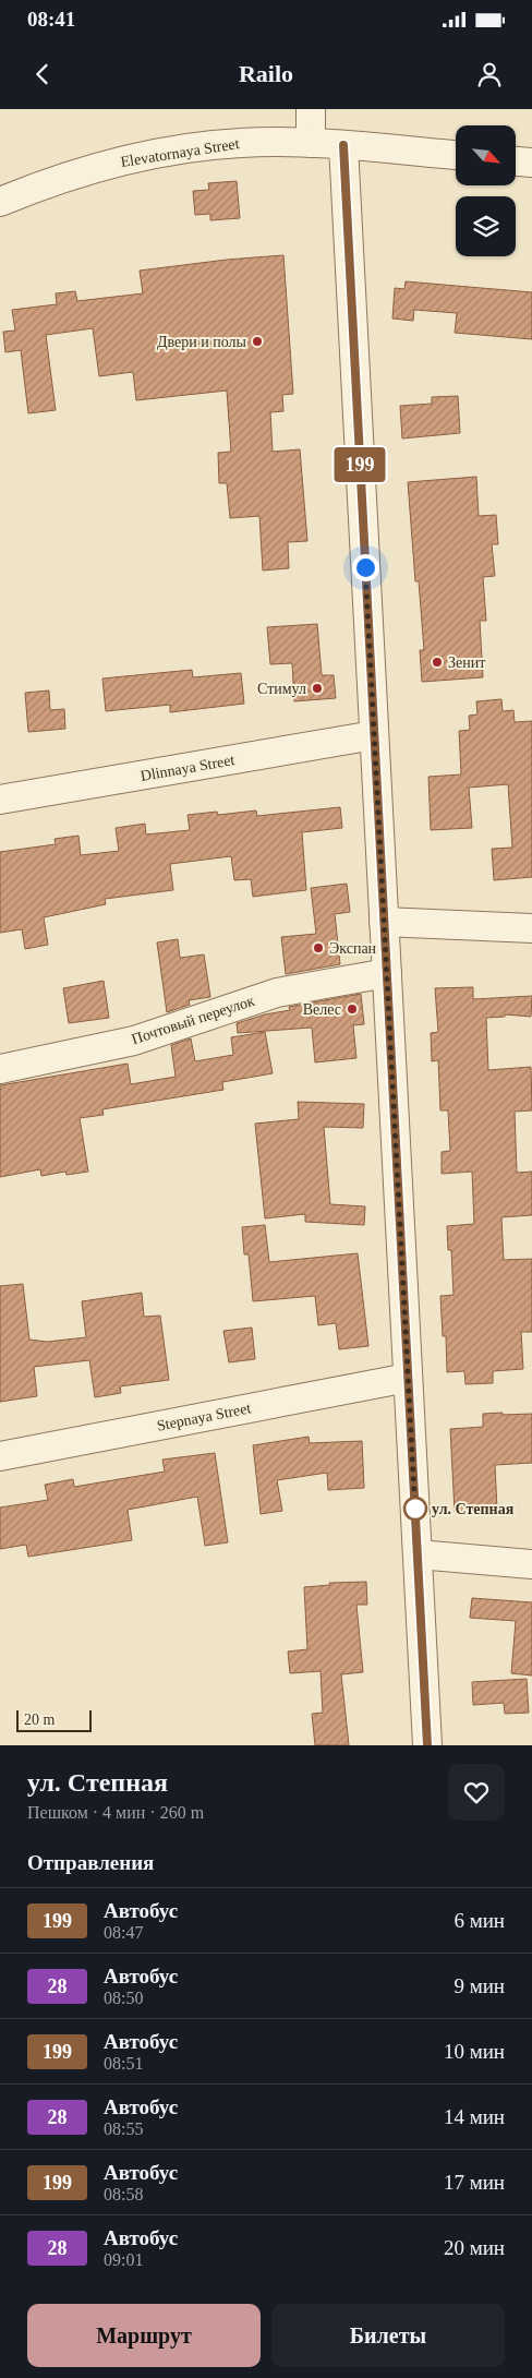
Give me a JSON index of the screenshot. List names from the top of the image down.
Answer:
{
  "streets": {
    "street": [
      "Elevatornaya Street",
      "Dlinnaya Street",
      "Почтовый переулок",
      "Stepnaya Street"
    ]
  },
  "places": [
    "Двери и полы",
    "Зенит",
    "Стимул",
    "Экспан",
    "Велес",
    "ул. Степная"
  ],
  "lines": ["bus line 199"],
  "scale_bar": "20 m",
  "north": "bottom right",
  "page": {
    "status": "08:41",
    "header": "Railo",
    "on_map": "199",
    "scale": "20 m",
    "heading": [
      ["ул. Степная", "Пешком · 4 мин · 260 m"],
      "Отправления"
    ],
    "list": [
      {
        "mark": "199",
        "name": "Автобус",
        "note": "08:47",
        "value": "6 мин"
      },
      {
        "mark": "28",
        "name": "Автобус",
        "note": "08:50",
        "value": "9 мин"
      },
      {
        "mark": "199",
        "name": "Автобус",
        "note": "08:51",
        "value": "10 мин"
      },
      {
        "mark": "28",
        "name": "Автобус",
        "note": "08:55",
        "value": "14 мин"
      },
      {
        "mark": "199",
        "name": "Автобус",
        "note": "08:58",
        "value": "17 мин"
      },
      {
        "mark": "28",
        "name": "Автобус",
        "note": "09:01",
        "value": "20 мин"
      }
    ],
    "buttons": ["Маршрут", "Билеты"]
  }
}
